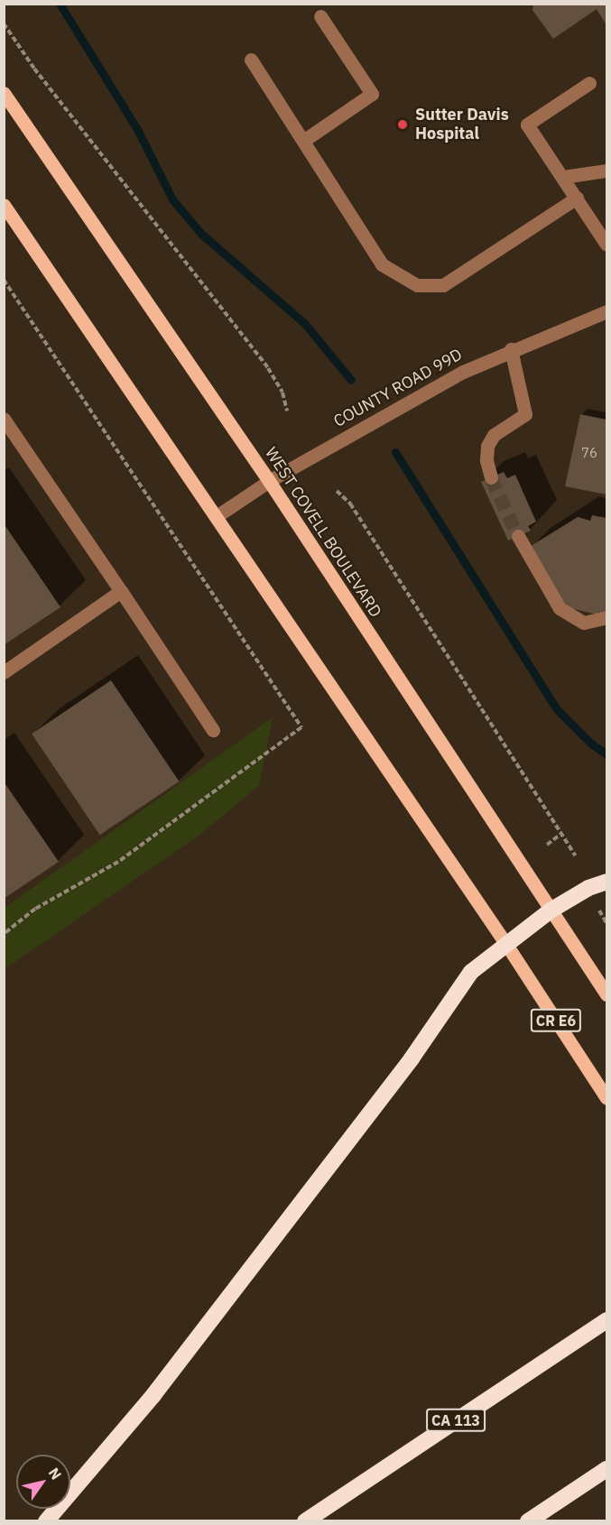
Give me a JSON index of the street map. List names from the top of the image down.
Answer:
{
  "streets": {
    "highway": ["CA 113"],
    "main road": ["WEST COVELL BOULEVARD", "CR E6"],
    "street": ["COUNTY ROAD 99D"]
  },
  "crossings": [
    ["COUNTY ROAD 99D", "WEST COVELL BOULEVARD"],
    ["COUNTY ROAD 99D", "CR E6"]
  ],
  "places": ["Sutter Davis Hospital"],
  "house_numbers": ["76"],
  "north": "top right"
}
